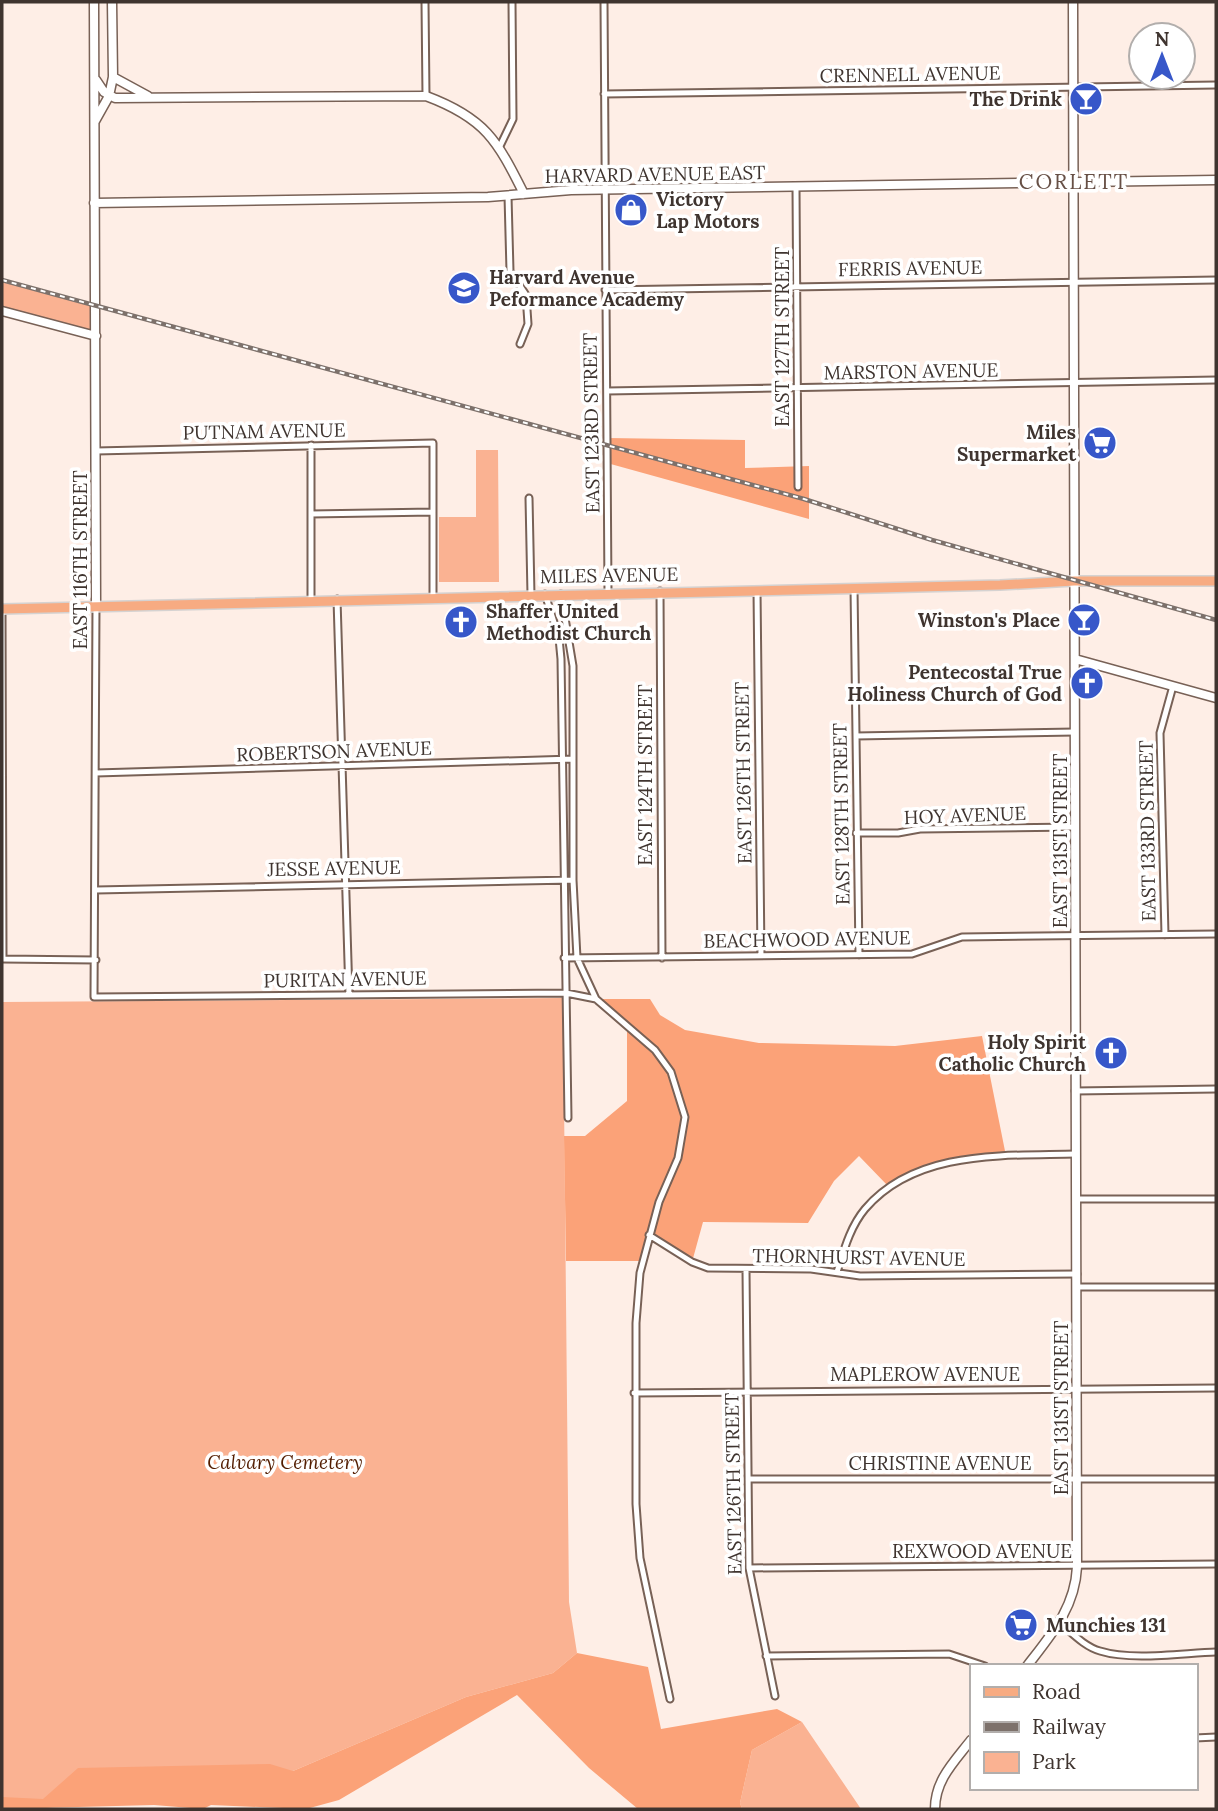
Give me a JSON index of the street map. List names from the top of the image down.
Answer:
{
  "streets": {
    "main road": ["MILES AVENUE"],
    "street": [
      "CRENNELL AVENUE",
      "HARVARD AVENUE EAST",
      "FERRIS AVENUE",
      "EAST 127TH STREET",
      "MARSTON AVENUE",
      "EAST 123RD STREET",
      "PUTNAM AVENUE",
      "EAST 116TH STREET",
      "ROBERTSON AVENUE",
      "EAST 126TH STREET",
      "EAST 124TH STREET",
      "EAST 128TH STREET",
      "HOY AVENUE",
      "EAST 133RD STREET",
      "EAST 131ST STREET",
      "JESSE AVENUE",
      "BEACHWOOD AVENUE",
      "PURITAN AVENUE",
      "THORNHURST AVENUE",
      "MAPLEROW AVENUE",
      "CHRISTINE AVENUE",
      "REXWOOD AVENUE"
    ]
  },
  "crossings": [
    ["CRENNELL AVENUE", "EAST 123RD STREET"],
    ["CRENNELL AVENUE", "EAST 131ST STREET"],
    ["HARVARD AVENUE EAST", "EAST 127TH STREET"],
    ["HARVARD AVENUE EAST", "EAST 123RD STREET"],
    ["HARVARD AVENUE EAST", "EAST 116TH STREET"],
    ["HARVARD AVENUE EAST", "EAST 131ST STREET"],
    ["FERRIS AVENUE", "EAST 127TH STREET"],
    ["FERRIS AVENUE", "EAST 123RD STREET"],
    ["FERRIS AVENUE", "EAST 131ST STREET"],
    ["EAST 127TH STREET", "MARSTON AVENUE"],
    ["MARSTON AVENUE", "EAST 123RD STREET"],
    ["MARSTON AVENUE", "EAST 131ST STREET"],
    ["EAST 123RD STREET", "MILES AVENUE"],
    ["PUTNAM AVENUE", "EAST 116TH STREET"],
    ["EAST 116TH STREET", "MILES AVENUE"],
    ["EAST 116TH STREET", "ROBERTSON AVENUE"],
    ["EAST 116TH STREET", "JESSE AVENUE"],
    ["EAST 116TH STREET", "PURITAN AVENUE"],
    ["MILES AVENUE", "EAST 126TH STREET"],
    ["MILES AVENUE", "EAST 124TH STREET"],
    ["MILES AVENUE", "EAST 128TH STREET"],
    ["MILES AVENUE", "EAST 131ST STREET"],
    ["EAST 126TH STREET", "BEACHWOOD AVENUE"],
    ["EAST 126TH STREET", "THORNHURST AVENUE"],
    ["EAST 126TH STREET", "MAPLEROW AVENUE"],
    ["EAST 126TH STREET", "CHRISTINE AVENUE"],
    ["EAST 126TH STREET", "REXWOOD AVENUE"],
    ["EAST 124TH STREET", "BEACHWOOD AVENUE"],
    ["EAST 128TH STREET", "HOY AVENUE"],
    ["EAST 128TH STREET", "BEACHWOOD AVENUE"],
    ["HOY AVENUE", "EAST 131ST STREET"],
    ["EAST 133RD STREET", "BEACHWOOD AVENUE"],
    ["EAST 131ST STREET", "BEACHWOOD AVENUE"],
    ["EAST 131ST STREET", "THORNHURST AVENUE"],
    ["EAST 131ST STREET", "MAPLEROW AVENUE"],
    ["EAST 131ST STREET", "CHRISTINE AVENUE"],
    ["EAST 131ST STREET", "REXWOOD AVENUE"]
  ],
  "districts": ["CORLETT"],
  "parks": ["Calvary Cemetery"],
  "places": {
    "bar": ["The Drink", "Winston's Place"],
    "shop": ["Victory Lap Motors"],
    "school or university": ["Harvard Avenue Peformance Academy"],
    "supermarket": ["Miles Supermarket", "Munchies 131"],
    "church": ["Shaffer United Methodist Church", "Pentecostal True Holiness Church of God", "Holy Spirit Catholic Church"]
  },
  "legend": ["Road", "Railway", "Park"],
  "north": "top"
}
